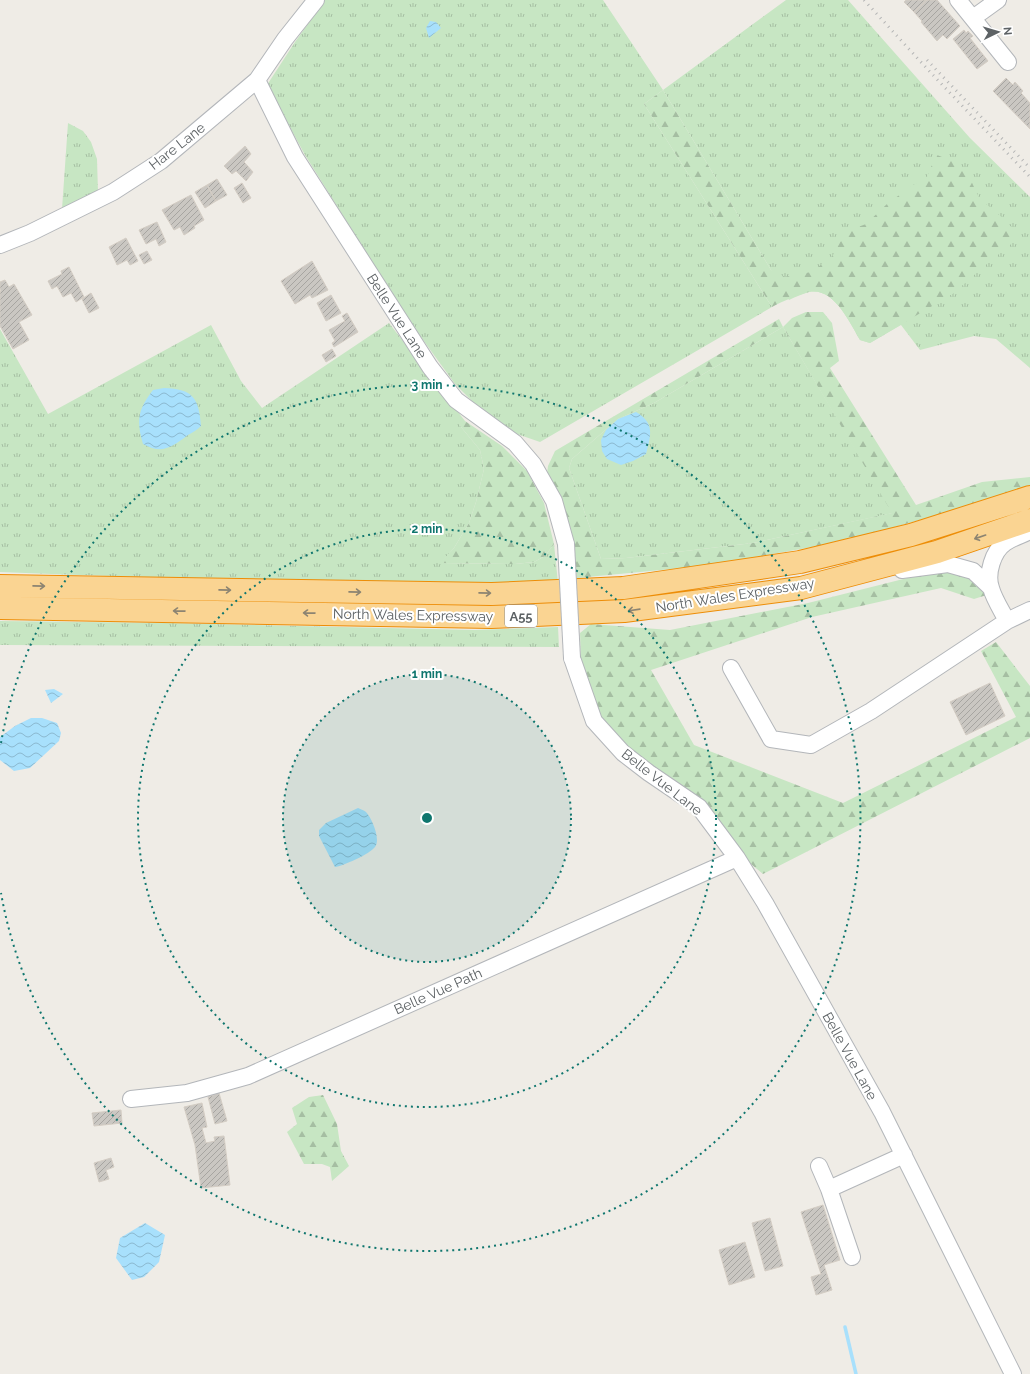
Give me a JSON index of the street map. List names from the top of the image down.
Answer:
{
  "streets": {
    "highway": ["North Wales Expressway", "A55"],
    "street": ["Hare Lane", "Belle Vue Lane", "Belle Vue Path"]
  },
  "crossings": [
    ["Hare Lane", "Belle Vue Lane"],
    ["Belle Vue Lane", "Belle Vue Path"]
  ],
  "north": "right",
  "rings": ["3 min", "2 min", "1 min"]
}
